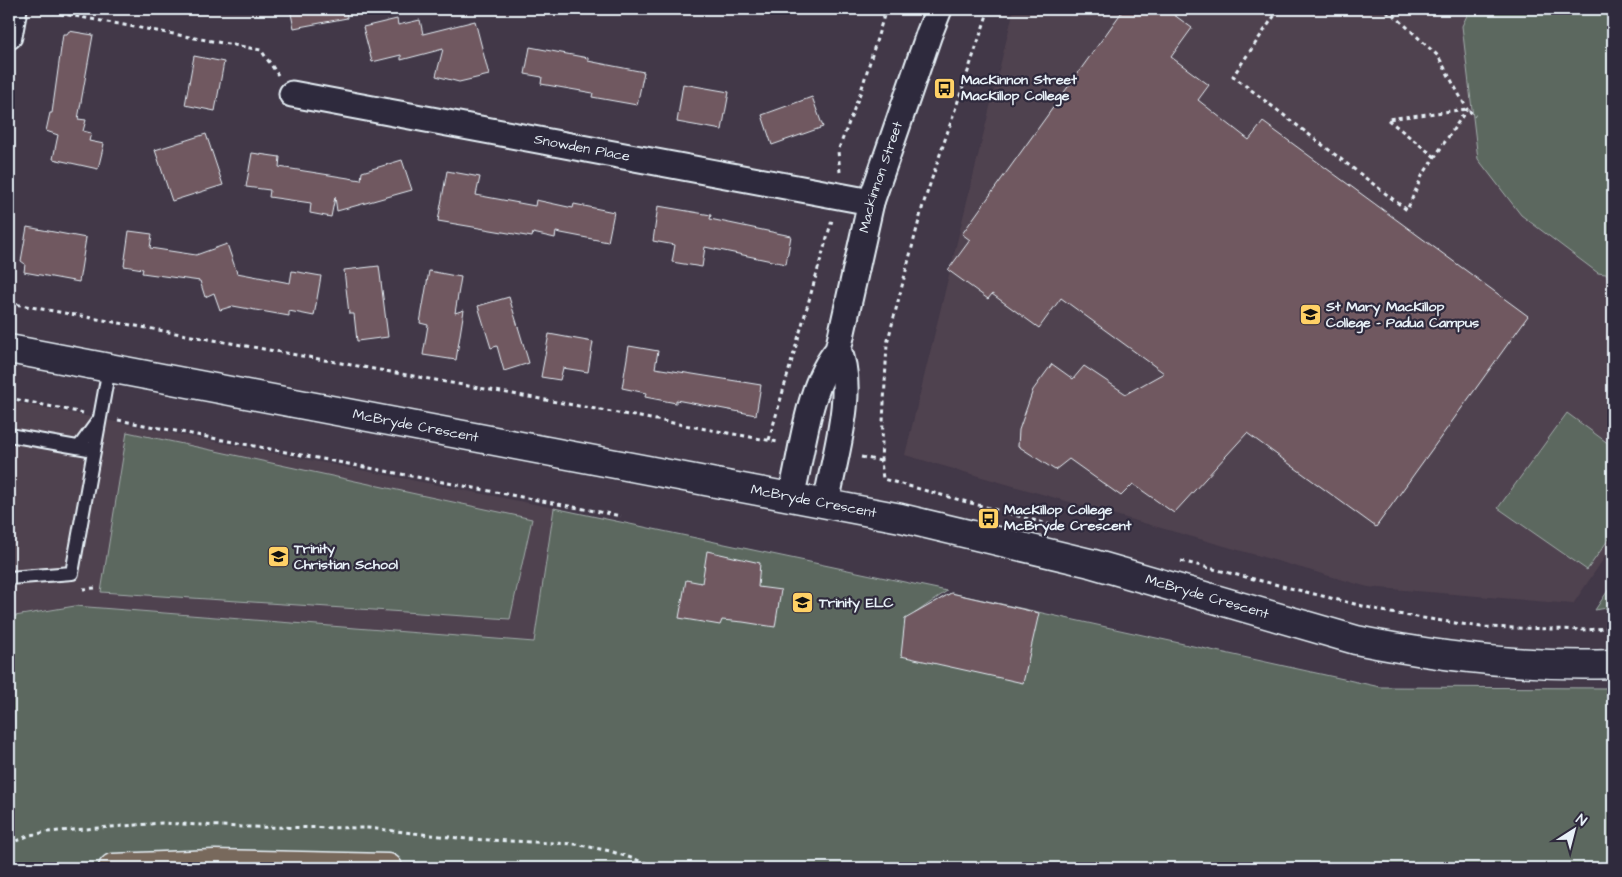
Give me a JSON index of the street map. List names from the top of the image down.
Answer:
{
  "streets": {
    "street": ["Snowden Place", "Mackinnon Street", "McBryde Crescent"]
  },
  "crossings": [
    ["Snowden Place", "Mackinnon Street"],
    ["Mackinnon Street", "McBryde Crescent"]
  ],
  "places": {
    "bus stop": ["MacKinnon Street MacKillop College", "MacKillop College McBryde Crescent"],
    "school or university": ["St Mary MacKillop College - Padua Campus", "Trinity Christian School", "Trinity ELC"]
  },
  "north": "top right"
}
